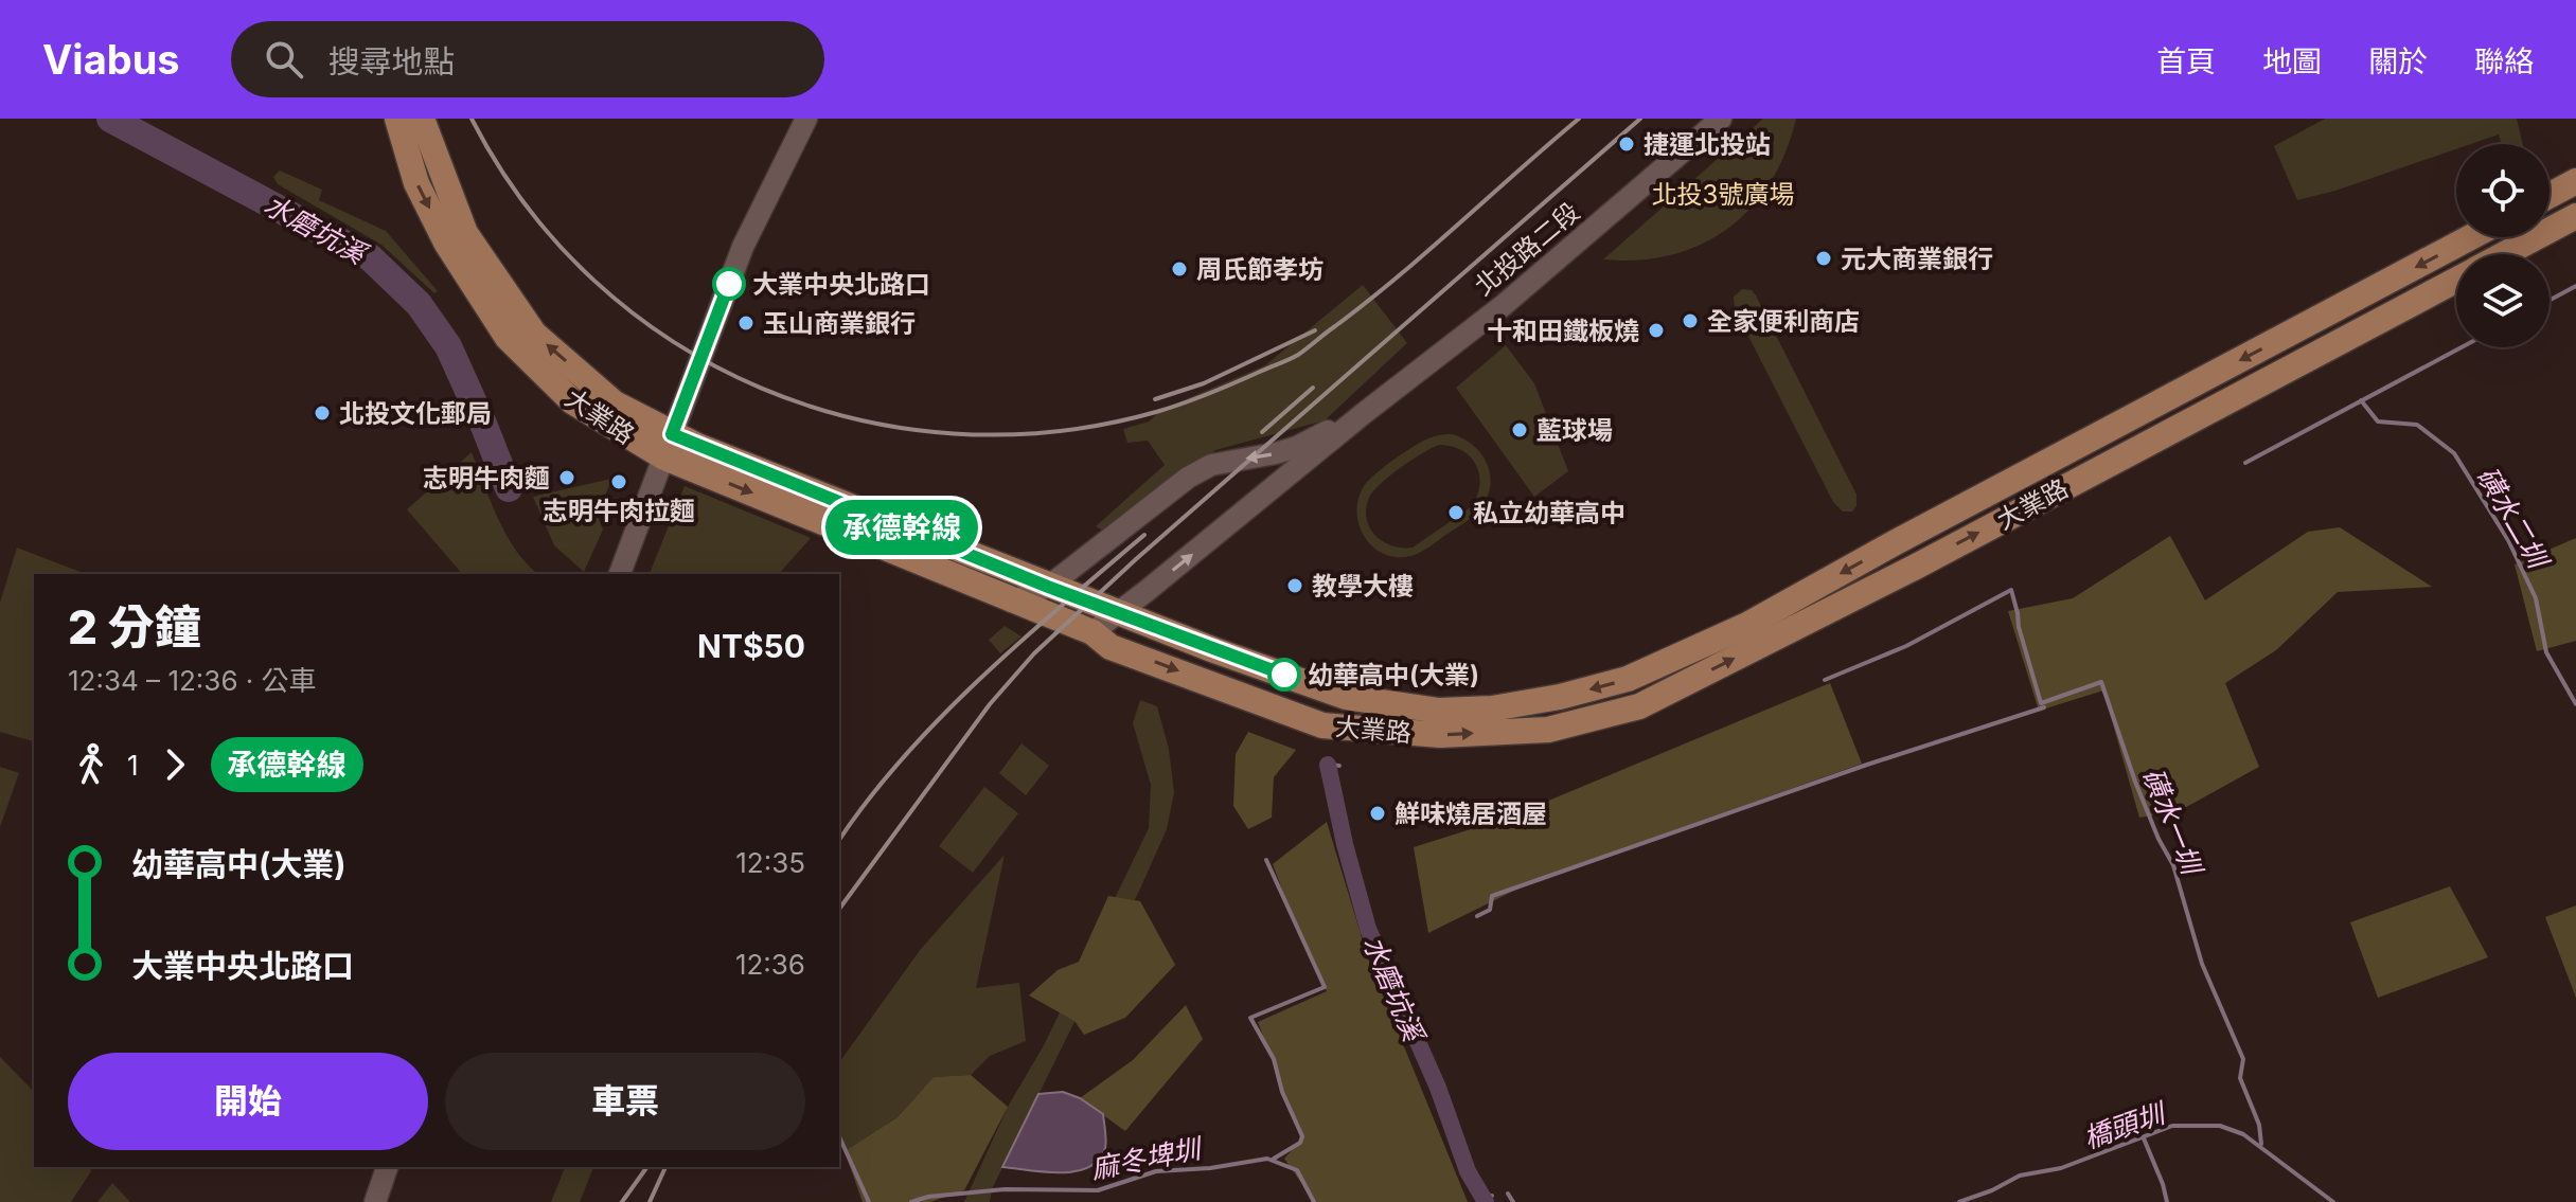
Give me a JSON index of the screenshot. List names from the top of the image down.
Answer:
{
  "streets": {
    "main road": ["大業路"],
    "street": ["北投路二段"]
  },
  "water": [
    "水磨坑溪",
    "磺水二圳",
    "磺水一圳",
    "橋頭圳",
    "麻冬埤圳"
  ],
  "parks": ["北投3號廣場"],
  "places": [
    "捷運北投站",
    "元大商業銀行",
    "周氏節孝坊",
    "大業中央北路口",
    "全家便利商店",
    "玉山商業銀行",
    "十和田鐵板燒",
    "北投文化郵局",
    "藍球場",
    "志明牛肉麵",
    "志明牛肉拉麵",
    "私立幼華高中",
    "教學大樓",
    "幼華高中(大業)",
    "鮮味燒居酒屋"
  ],
  "lines": ["bus line 承德幹線"],
  "page": {
    "header": "Viabus",
    "search": "搜尋地點",
    "nav": [
      "首頁",
      "地圖",
      "關於",
      "聯絡"
    ],
    "on_map": "承德幹線",
    "heading": ["2 分鐘", "12:34 – 12:36 · 公車", "NT$50"],
    "legs": ["1", "承德幹線"],
    "list": [
      {
        "name": "幼華高中(大業)",
        "value": "12:35"
      },
      {
        "name": "大業中央北路口",
        "value": "12:36"
      }
    ],
    "buttons": ["開始", "車票"]
  }
}
